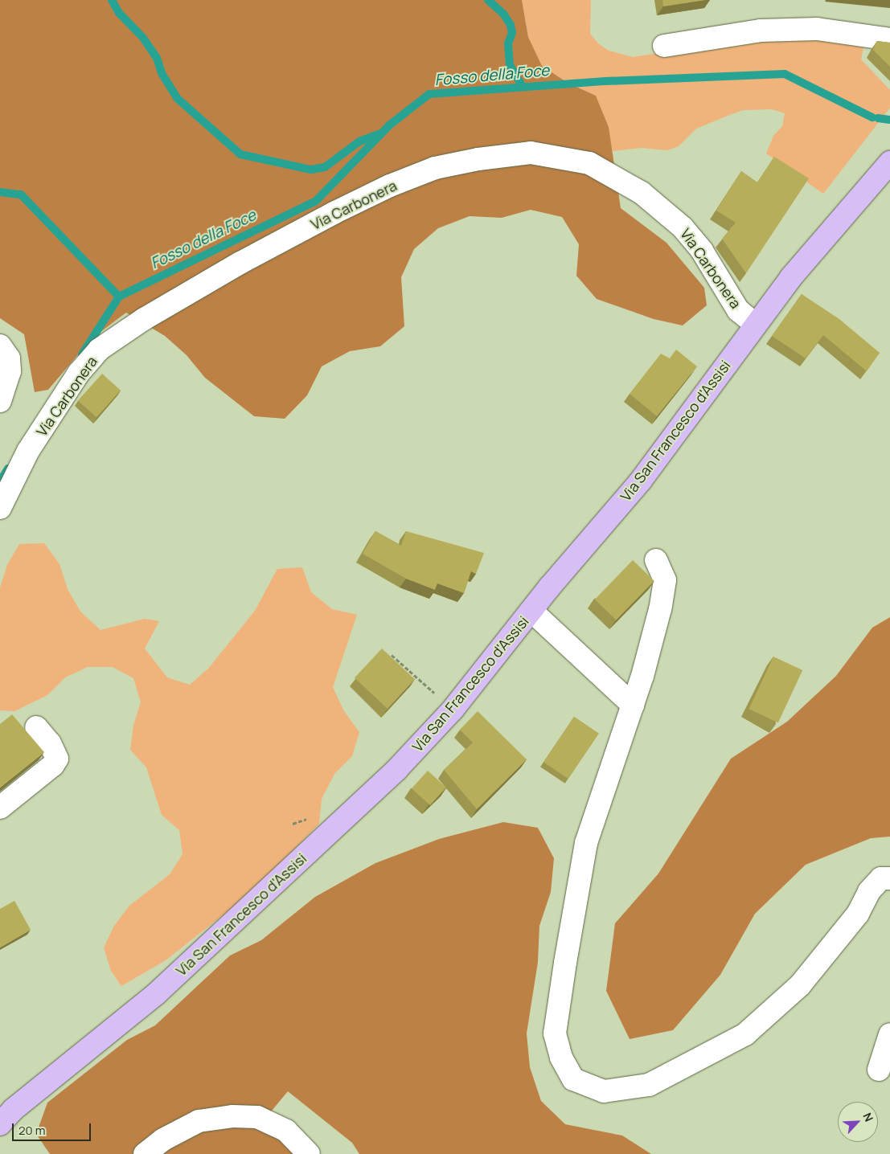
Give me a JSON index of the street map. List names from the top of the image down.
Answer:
{
  "streets": {
    "main road": ["Via San Francesco d'Assisi"],
    "street": ["Via Carbonera"]
  },
  "crossings": [
    ["Via Carbonera", "Via San Francesco d'Assisi"]
  ],
  "water": ["Fosso della Foce"],
  "scale_bar": "20 m",
  "north": "top right"
}
